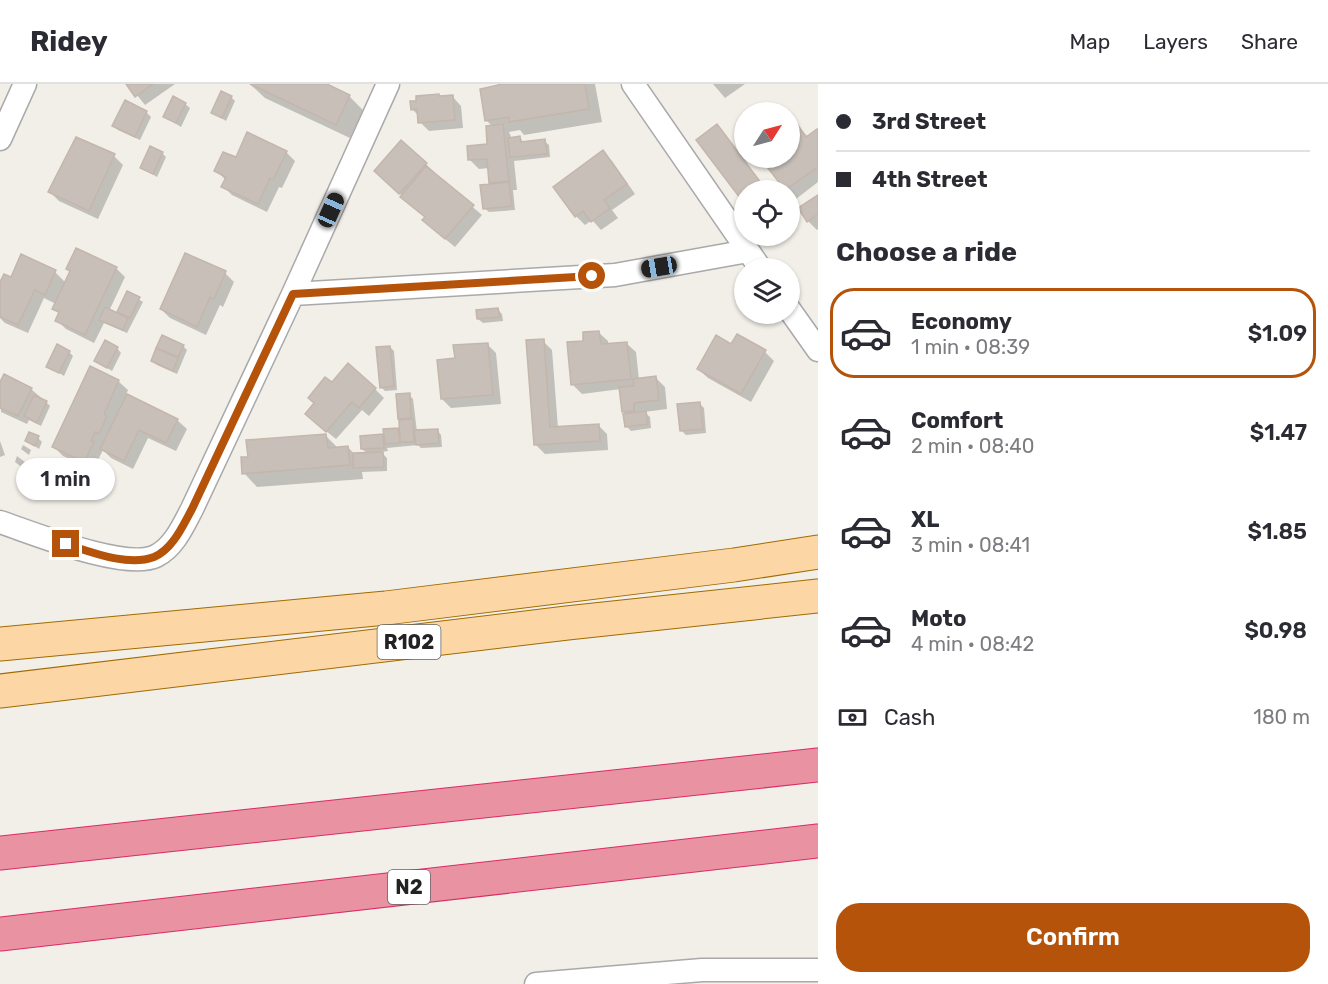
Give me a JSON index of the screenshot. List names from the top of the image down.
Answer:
{
  "streets": {
    "highway": ["N2"],
    "main road": ["R102"]
  },
  "north": "top right",
  "page": {
    "header": "Ridey",
    "nav": ["Map", "Layers", "Share"],
    "banner": ["3rd Street", "4th Street"],
    "heading": "Choose a ride",
    "list": [
      {
        "name": "Economy",
        "note": "1 min · 08:39",
        "value": "$1.09"
      },
      {
        "name": "Comfort",
        "note": "2 min · 08:40",
        "value": "$1.47"
      },
      {
        "name": "XL",
        "note": "3 min · 08:41",
        "value": "$1.85"
      },
      {
        "name": "Moto",
        "note": "4 min · 08:42",
        "value": "$0.98"
      }
    ],
    "bubble": "1 min",
    "pay": ["Cash", "180 m"],
    "buttons": "Confirm"
  }
}
